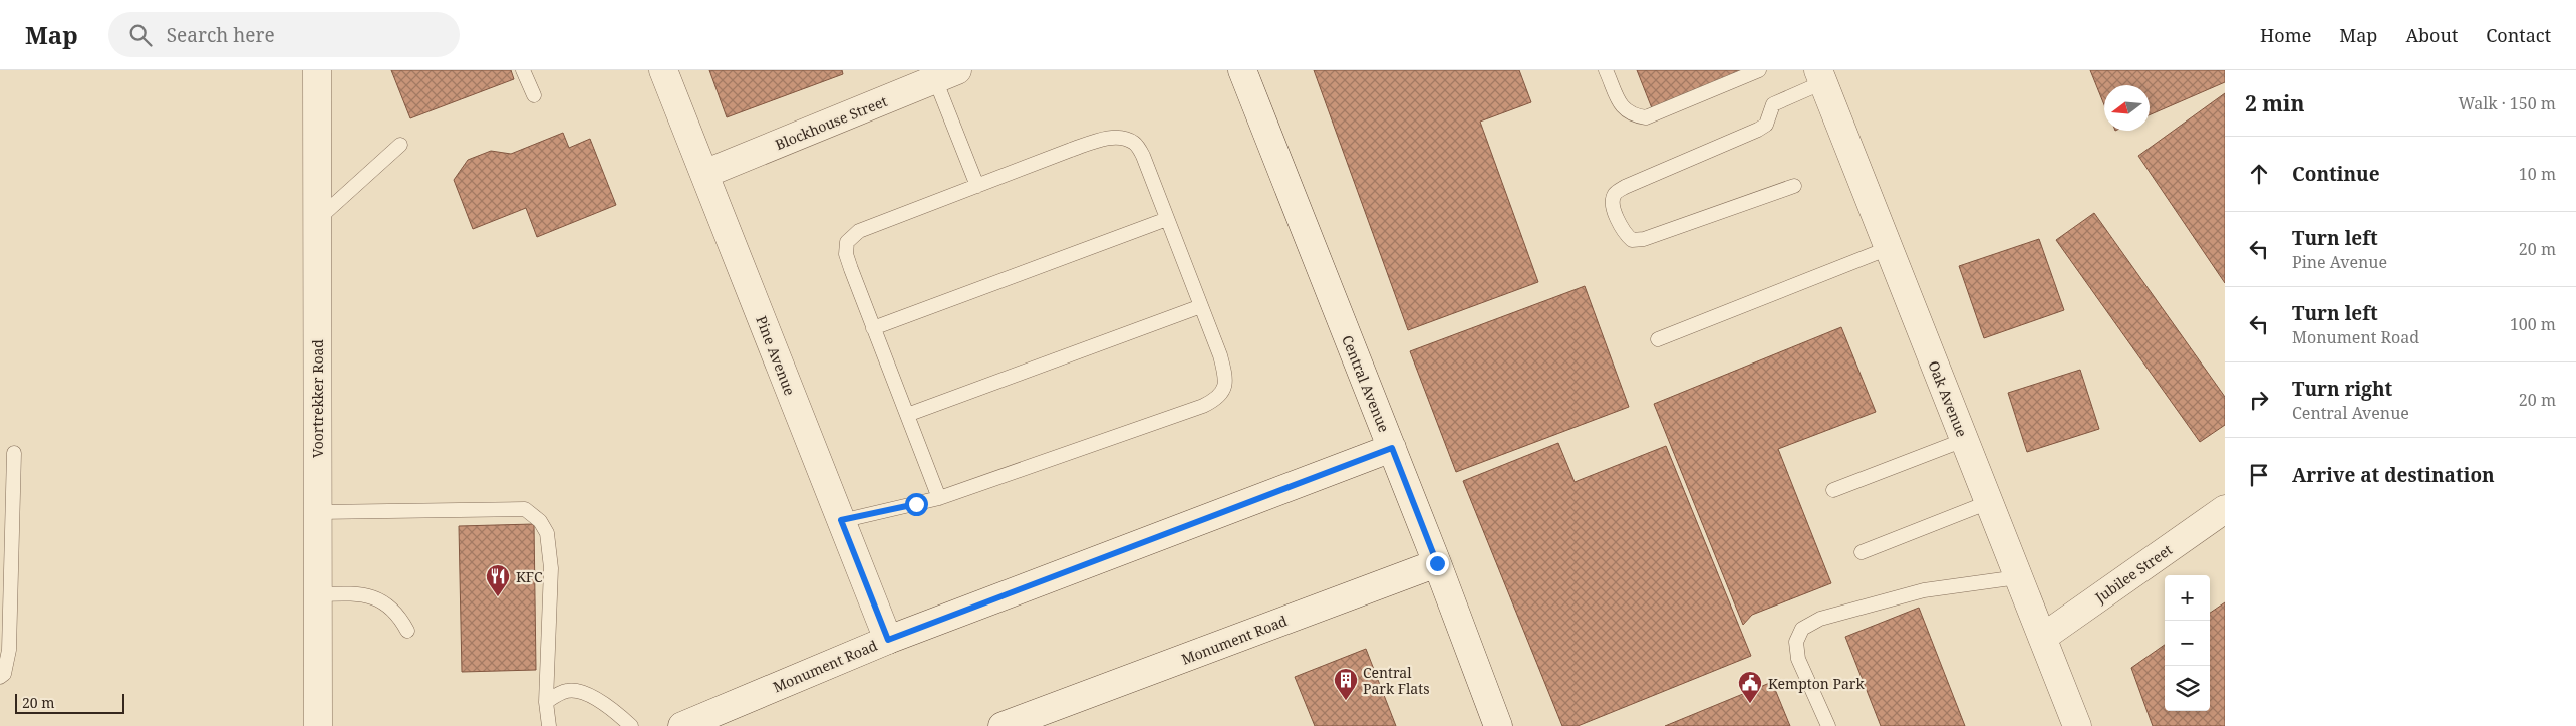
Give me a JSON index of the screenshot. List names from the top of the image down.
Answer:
{
  "streets": {
    "street": [
      "Blockhouse Street",
      "Pine Avenue",
      "Central Avenue",
      "Voortrekker Road",
      "Oak Avenue",
      "Jubilee Street",
      "Monument Road"
    ]
  },
  "crossings": [
    ["Blockhouse Street", "Pine Avenue"],
    ["Pine Avenue", "Monument Road"],
    ["Central Avenue", "Monument Road"],
    ["Oak Avenue", "Jubilee Street"]
  ],
  "places": {
    "restaurant": ["KFC"],
    "building": ["Central Park Flats"],
    "public building": ["Kempton Park"]
  },
  "scale_bar": "20 m",
  "north": "left",
  "page": {
    "header": "Map",
    "search": "Search here",
    "nav": [
      "Home",
      "Map",
      "About",
      "Contact"
    ],
    "heading": ["2 min", "Walk · 150 m"],
    "list": [
      ["Continue", "10 m"],
      ["Turn left", "Pine Avenue", "20 m"],
      ["Turn left", "Monument Road", "100 m"],
      ["Turn right", "Central Avenue", "20 m"],
      "Arrive at destination"
    ],
    "map_buttons": ["+", "−"],
    "scale": "20 m"
  }
}
